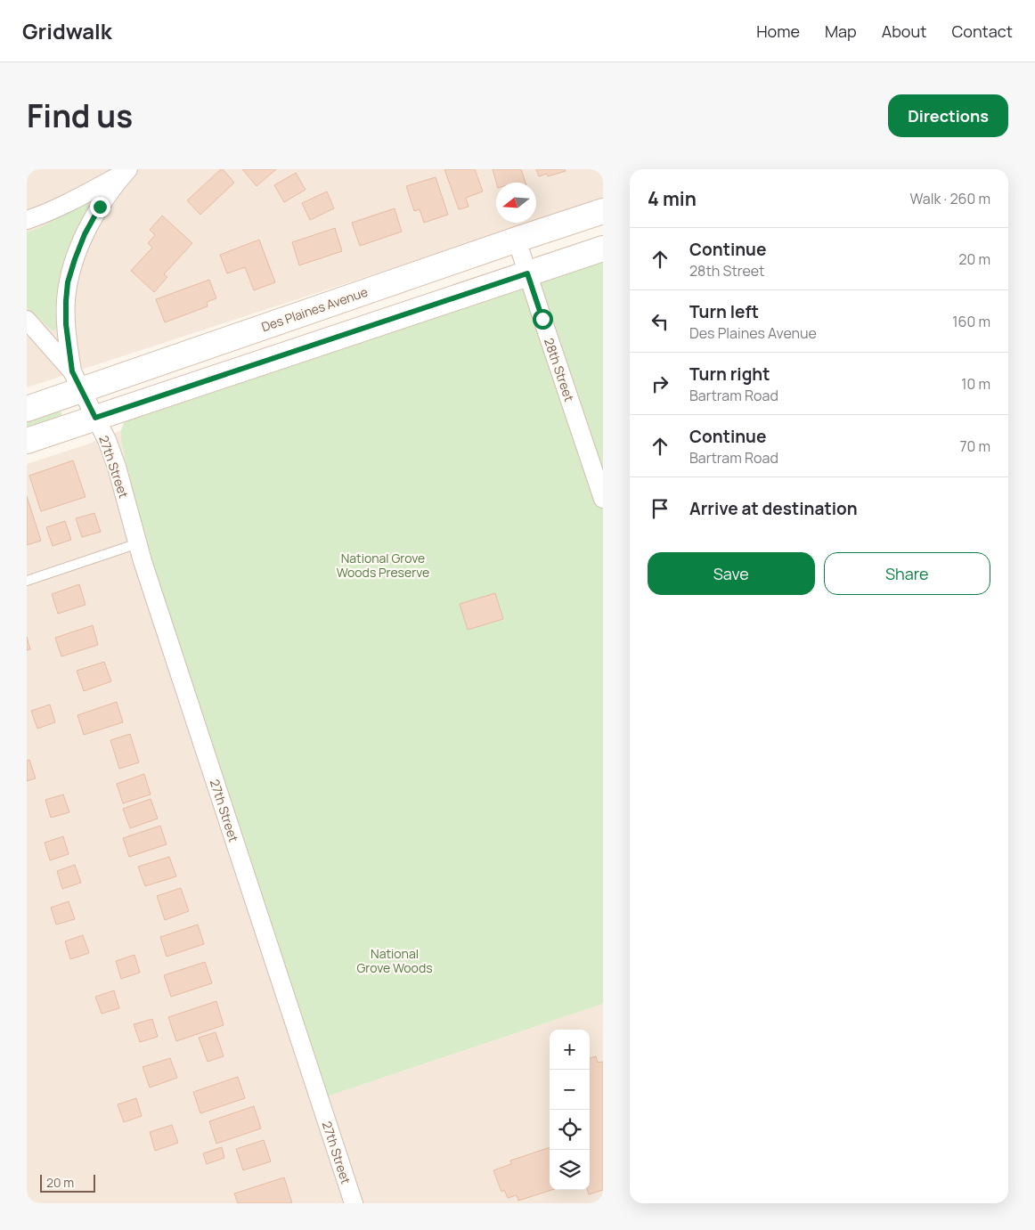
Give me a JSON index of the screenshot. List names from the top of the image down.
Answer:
{
  "streets": {
    "street": ["Des Plaines Avenue", "28th Street", "27th Street"]
  },
  "crossings": [
    ["Des Plaines Avenue", "28th Street"],
    ["Des Plaines Avenue", "27th Street"]
  ],
  "parks": ["National Grove Woods Preserve", "National Grove Woods"],
  "scale_bar": "20 m",
  "north": "left",
  "page": {
    "header": "Gridwalk",
    "nav": [
      "Home",
      "Map",
      "About",
      "Contact"
    ],
    "title": "Find us",
    "buttons": [
      "Directions",
      ["Save", "Share"]
    ],
    "heading": ["4 min", "Walk · 260 m"],
    "list": [
      ["Continue", "28th Street", "20 m"],
      ["Turn left", "Des Plaines Avenue", "160 m"],
      ["Turn right", "Bartram Road", "10 m"],
      ["Continue", "Bartram Road", "70 m"],
      "Arrive at destination"
    ],
    "map_buttons": ["+", "−"],
    "scale": "20 m"
  }
}
